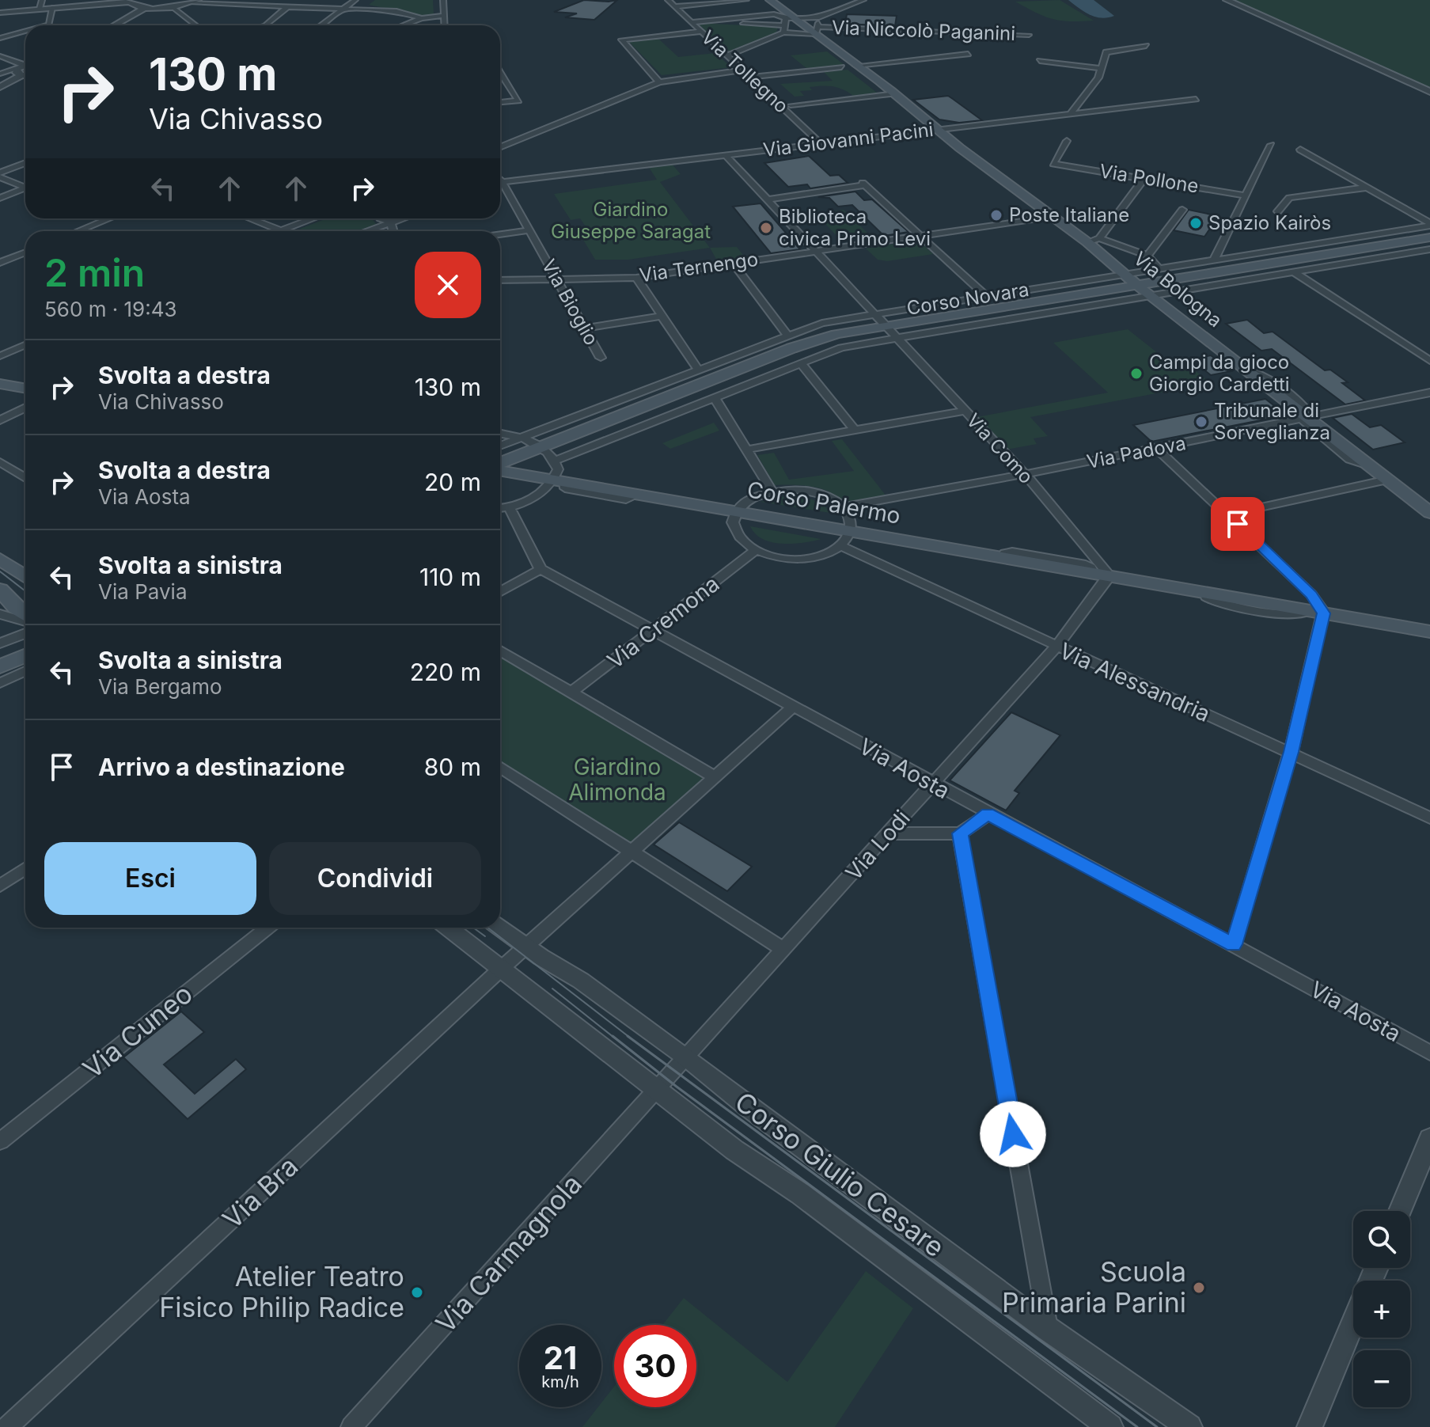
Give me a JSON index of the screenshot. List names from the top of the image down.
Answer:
{
  "streets": {
    "main road": ["Via Bologna", "Corso Novara", "Corso Palermo"],
    "street": [
      "Via Niccolò Paganini",
      "Via Tollegno",
      "Via Giovanni Pacini",
      "Via Pollone",
      "Via Ternengo",
      "Via Bioglio",
      "Via Como",
      "Via Padova",
      "Via Cremona",
      "Via Alessandria",
      "Via Aosta",
      "Via Lodi",
      "Via Cuneo",
      "Corso Giulio Cesare",
      "Via Bra",
      "Via Carmagnola"
    ]
  },
  "crossings": [
    ["Via Niccolò Paganini", "Via Bologna"],
    ["Via Tollegno", "Via Giovanni Pacini"],
    ["Via Giovanni Pacini", "Via Bologna"],
    ["Via Giovanni Pacini", "Via Como"],
    ["Via Ternengo", "Via Bologna"],
    ["Via Ternengo", "Via Bioglio"],
    ["Via Ternengo", "Via Como"],
    ["Via Bologna", "Corso Novara"],
    ["Via Bologna", "Via Padova"],
    ["Corso Novara", "Via Como"],
    ["Via Como", "Via Padova"],
    ["Via Como", "Corso Palermo"],
    ["Via Como", "Via Lodi"],
    ["Corso Palermo", "Via Lodi"],
    ["Via Cremona", "Via Aosta"],
    ["Via Alessandria", "Via Lodi"],
    ["Via Aosta", "Via Lodi"],
    ["Via Aosta", "Via Bra"],
    ["Via Lodi", "Corso Giulio Cesare"],
    ["Via Lodi", "Via Carmagnola"],
    ["Corso Giulio Cesare", "Via Bra"],
    ["Corso Giulio Cesare", "Via Carmagnola"]
  ],
  "parks": ["Giardino Giuseppe Saragat", "Giardino Alimonda"],
  "places": [
    "Poste Italiane",
    "Spazio Kairòs",
    "Biblioteca civica Primo Levi",
    "Campi da gioco Giorgio Cardetti",
    "Tribunale di Sorveglianza",
    "Scuola Primaria Parini",
    "Atelier Teatro Fisico Philip Radice"
  ],
  "page": {
    "turn": ["130 m", "Via Chivasso"],
    "heading": ["2 min", "560 m · 19:43"],
    "list": [
      {
        "name": "Svolta a destra",
        "note": "Via Chivasso",
        "value": "130 m"
      },
      {
        "name": "Svolta a destra",
        "note": "Via Aosta",
        "value": "20 m"
      },
      {
        "name": "Svolta a sinistra",
        "note": "Via Pavia",
        "value": "110 m"
      },
      {
        "name": "Svolta a sinistra",
        "note": "Via Bergamo",
        "value": "220 m"
      },
      {
        "name": "Arrivo a destinazione",
        "value": "80 m"
      }
    ],
    "buttons": ["Esci", "Condividi"],
    "map_buttons": ["+", "−"],
    "speed": "21 km/h",
    "limit": "30"
  }
}
